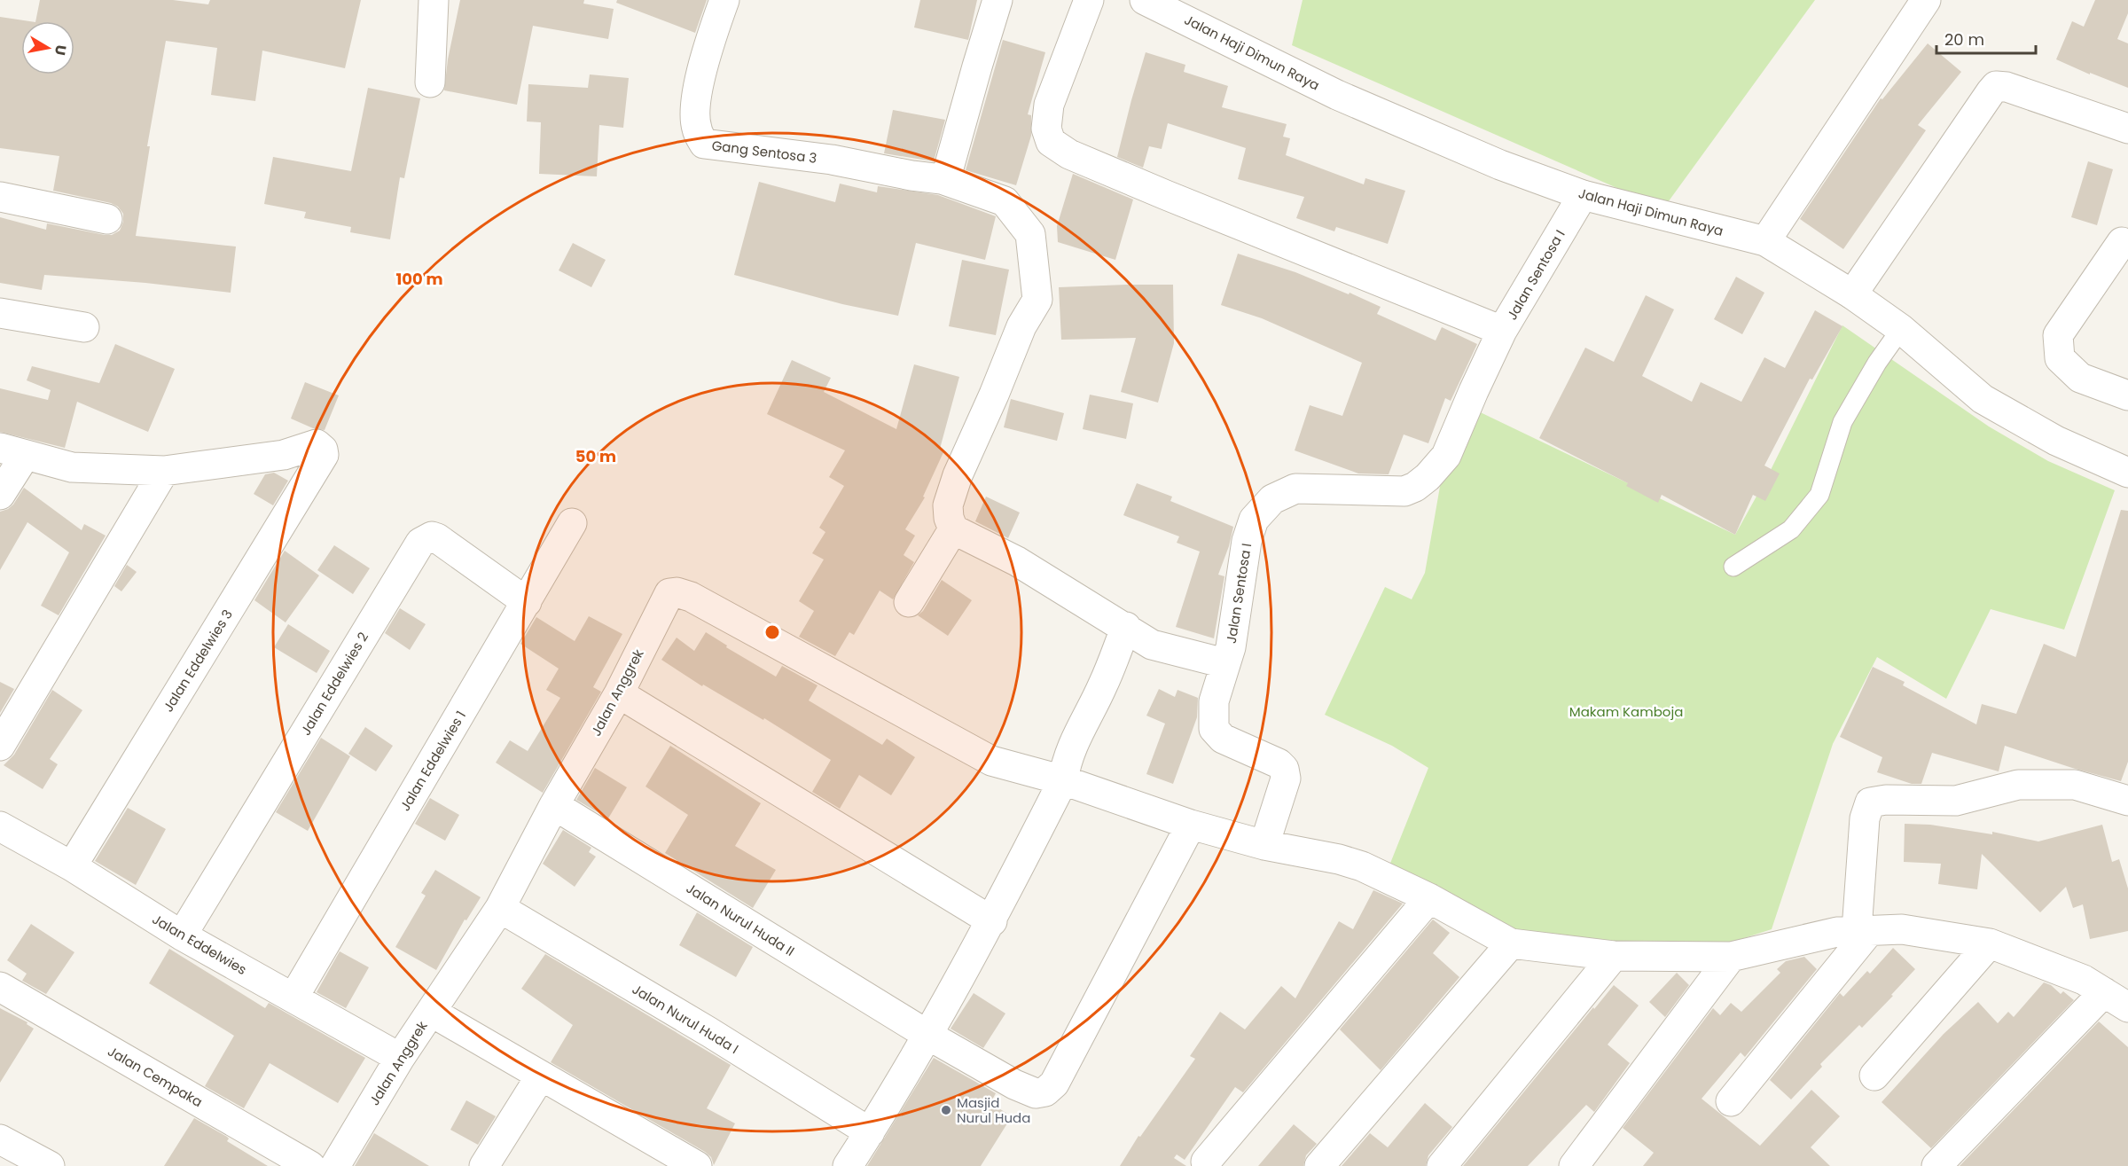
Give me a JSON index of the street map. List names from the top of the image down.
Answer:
{
  "streets": {
    "street": [
      "Jalan Haji Dimun Raya",
      "Gang Sentosa 3",
      "Jalan Sentosa I",
      "Jalan Eddelwies 3",
      "Jalan Eddelwies 2",
      "Jalan Anggrek",
      "Jalan Eddelwies 1",
      "Jalan Nurul Huda II",
      "Jalan Eddelwies",
      "Jalan Nurul Huda I",
      "Jalan Cempaka"
    ]
  },
  "crossings": [
    ["Jalan Haji Dimun Raya", "Jalan Sentosa I"],
    ["Jalan Eddelwies 3", "Jalan Eddelwies"],
    ["Jalan Eddelwies 2", "Jalan Eddelwies 1"],
    ["Jalan Eddelwies 2", "Jalan Eddelwies"],
    ["Jalan Anggrek", "Jalan Nurul Huda II"],
    ["Jalan Anggrek", "Jalan Eddelwies"],
    ["Jalan Anggrek", "Jalan Nurul Huda I"],
    ["Jalan Eddelwies 1", "Jalan Eddelwies"]
  ],
  "parks": ["Makam Kamboja"],
  "places": ["Masjid Nurul Huda"],
  "scale_bar": "20 m",
  "north": "right",
  "rings": ["100 m", "50 m"]
}
